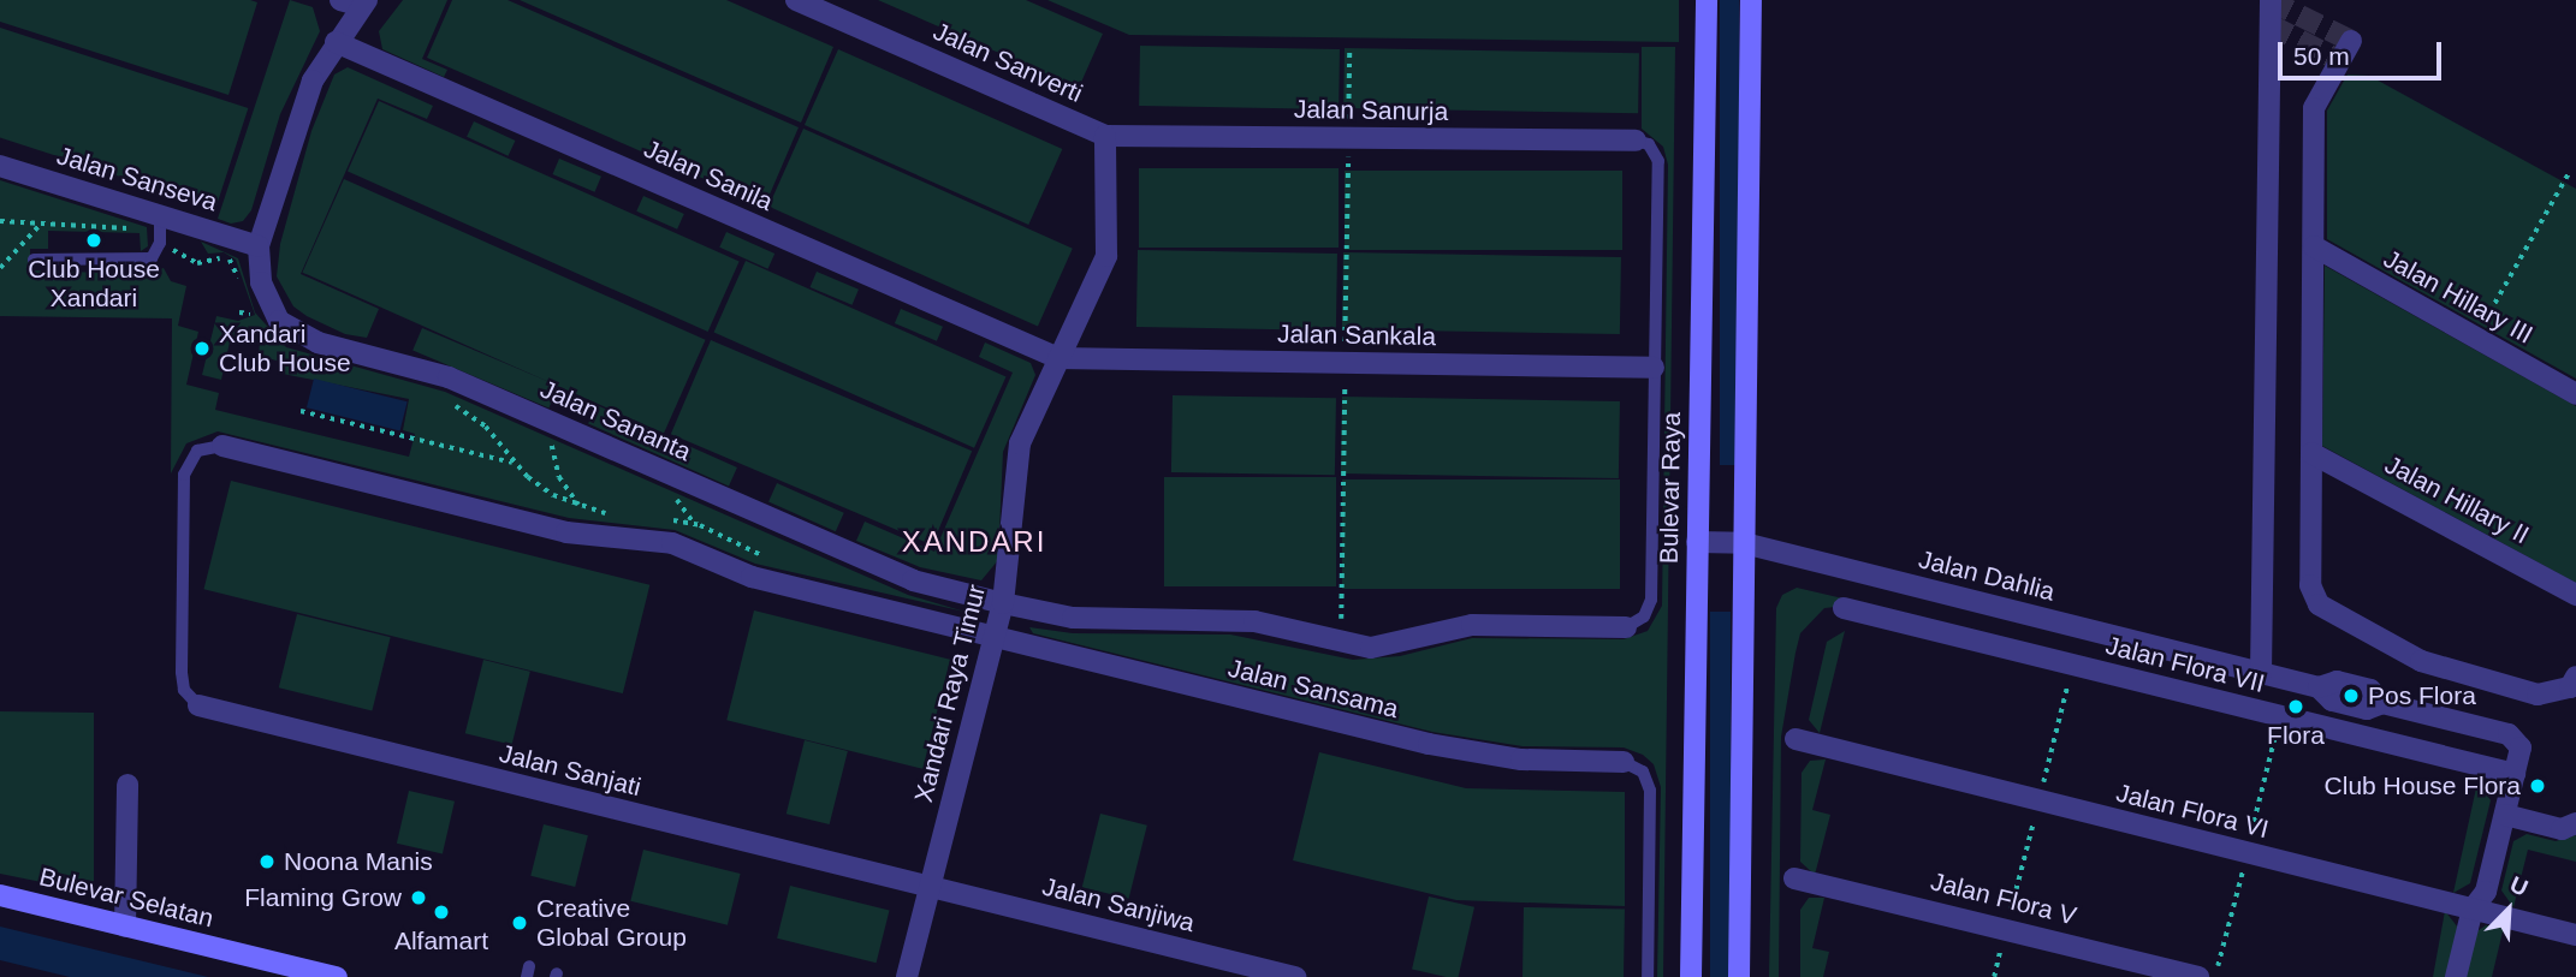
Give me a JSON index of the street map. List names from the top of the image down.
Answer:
{
  "streets": {
    "street": [
      "Jalan Sanverti",
      "Jalan Sanurja",
      "Jalan Sanila",
      "Jalan Sanseva",
      "Jalan Hillary III",
      "Jalan Sankala",
      "Jalan Sananta",
      "Bulevar Raya",
      "Jalan Hillary II",
      "Jalan Dahlia",
      "Jalan Flora VII",
      "Jalan Sansama",
      "Xandari Raya Timur",
      "Jalan Sanjati",
      "Jalan Flora VI",
      "Bulevar Selatan",
      "Jalan Flora V",
      "Jalan Sanjiwa"
    ]
  },
  "crossings": [
    ["Jalan Sanverti", "Jalan Sanurja"],
    ["Jalan Sanverti", "Xandari Raya Timur"],
    ["Jalan Sanurja", "Xandari Raya Timur"],
    ["Jalan Sanila", "Jalan Sankala"],
    ["Jalan Sanila", "Xandari Raya Timur"],
    ["Jalan Sanseva", "Jalan Sananta"],
    ["Jalan Sankala", "Xandari Raya Timur"],
    ["Jalan Sananta", "Jalan Sansama"],
    ["Jalan Sananta", "Xandari Raya Timur"],
    ["Bulevar Raya", "Jalan Dahlia"],
    ["Jalan Dahlia", "Jalan Flora VII"],
    ["Jalan Sansama", "Xandari Raya Timur"],
    ["Xandari Raya Timur", "Jalan Sanjati"],
    ["Xandari Raya Timur", "Jalan Sanjiwa"],
    ["Jalan Sanjati", "Jalan Sanjiwa"]
  ],
  "districts": ["XANDARI"],
  "places": [
    "Club House Xandari",
    "Xandari Club House",
    "Pos Flora",
    "Flora",
    "Club House Flora",
    "Noona Manis",
    "Flaming Grow",
    "Alfamart",
    "Creative Global Group"
  ],
  "scale_bar": "50 m",
  "north": "top right"
}
